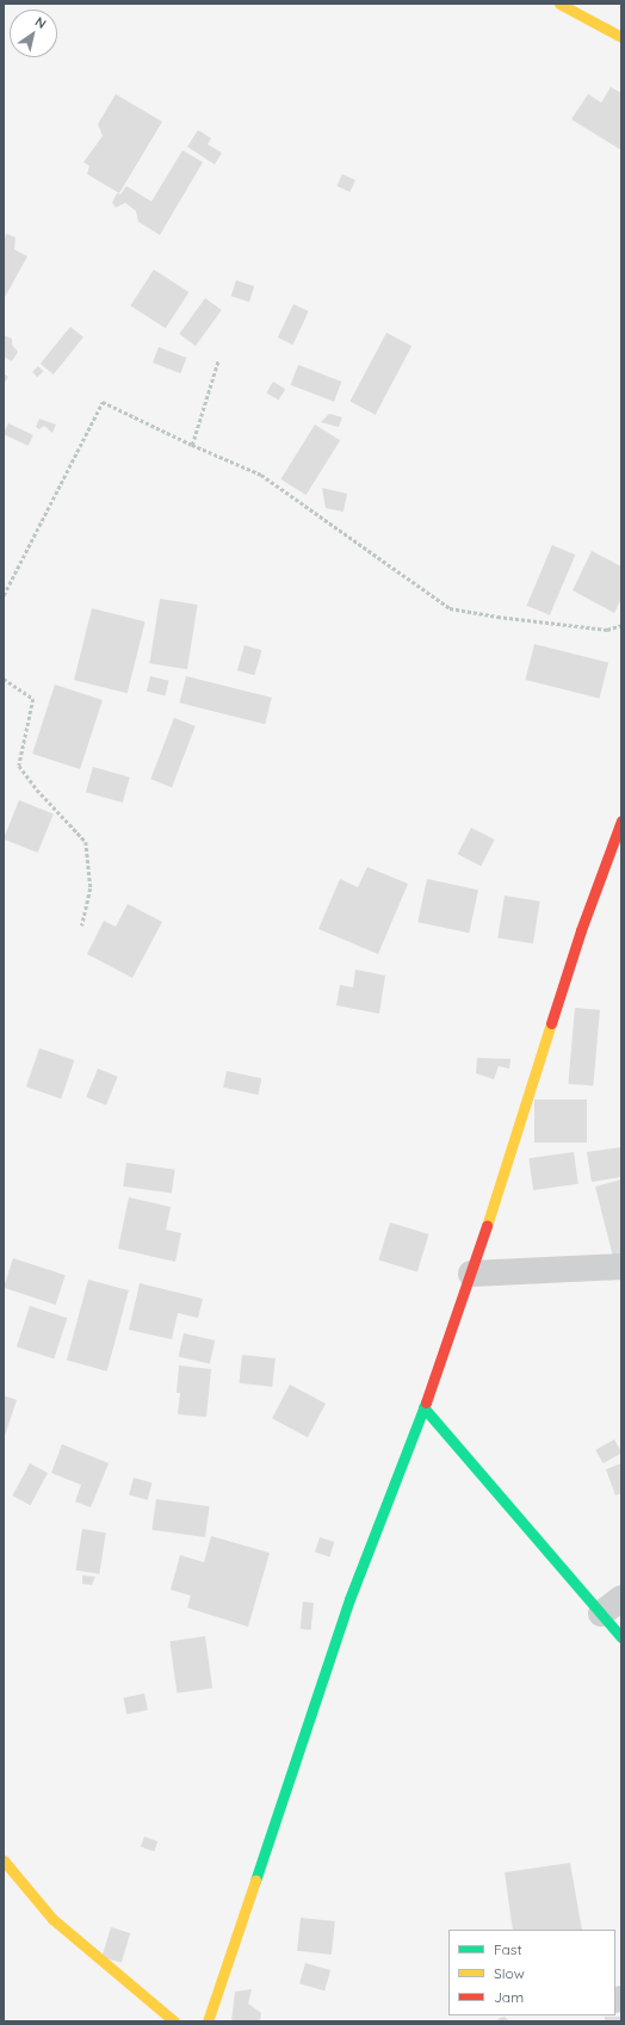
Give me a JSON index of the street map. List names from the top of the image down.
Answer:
{
  "legend": ["Fast", "Slow", "Jam"],
  "north": "top right"
}
